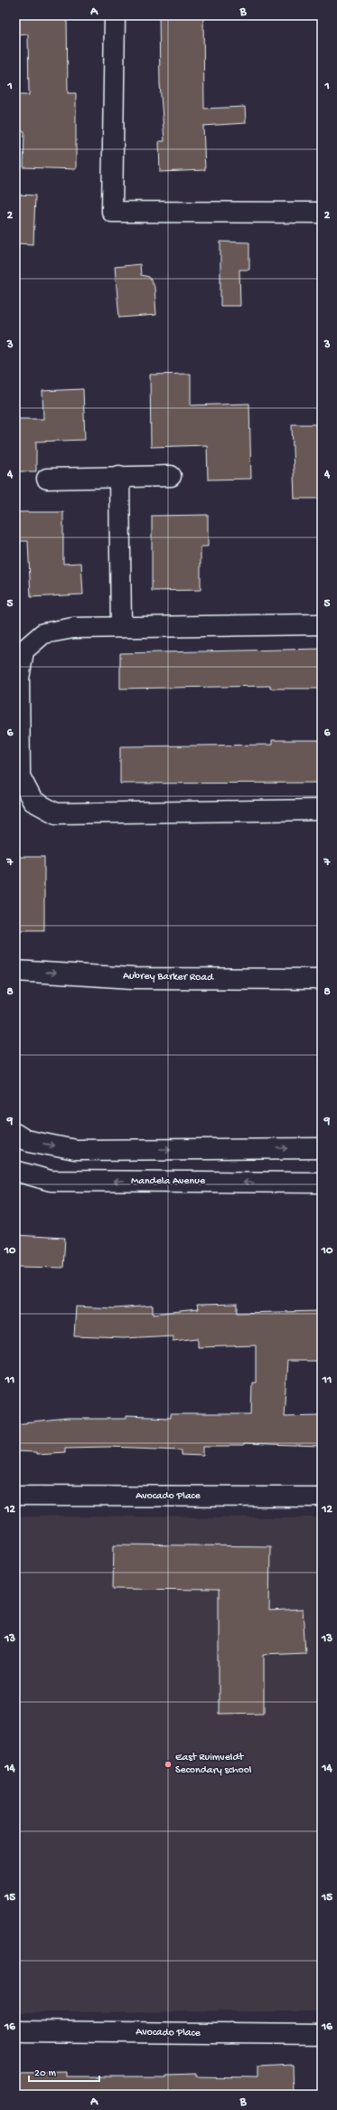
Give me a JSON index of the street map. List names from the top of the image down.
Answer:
{
  "streets": {
    "street": ["Aubrey Barker Road", "Mandela Avenue", "Avocado Place"]
  },
  "places": ["East Ruimveldt Secondary school"],
  "scale_bar": "20 m",
  "grid": {
    "columns": ["A", "B"],
    "rows": [
      "1",
      "2",
      "3",
      "4",
      "5",
      "6",
      "7",
      "8",
      "9",
      "10",
      "11",
      "12",
      "13",
      "14",
      "15",
      "16"
    ]
  }
}
